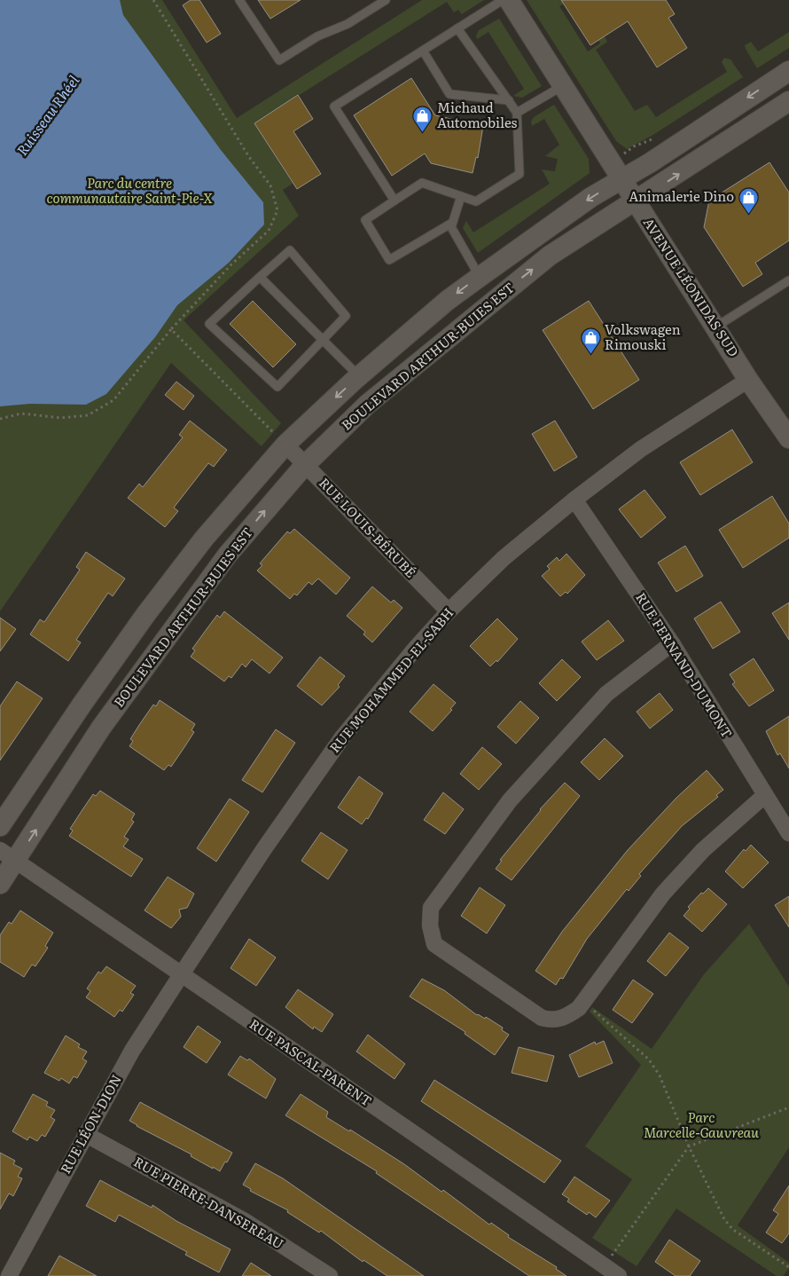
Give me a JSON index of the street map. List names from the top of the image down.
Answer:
{
  "streets": {
    "street": [
      "AVENUE LÉONIDAS SUD",
      "BOULEVARD ARTHUR-BUIES EST",
      "RUE LOUIS-BÉRUBÉ",
      "RUE FERNAND-DUMONT",
      "RUE MOHAMMED-EL-SABH",
      "RUE PASCAL-PARENT",
      "RUE LÉON-DION",
      "RUE PIERRE-DANSEREAU"
    ]
  },
  "crossings": [
    ["AVENUE LÉONIDAS SUD", "BOULEVARD ARTHUR-BUIES EST"],
    ["AVENUE LÉONIDAS SUD", "RUE MOHAMMED-EL-SABH"],
    ["BOULEVARD ARTHUR-BUIES EST", "RUE LOUIS-BÉRUBÉ"],
    ["BOULEVARD ARTHUR-BUIES EST", "RUE PASCAL-PARENT"],
    ["RUE LOUIS-BÉRUBÉ", "RUE MOHAMMED-EL-SABH"],
    ["RUE FERNAND-DUMONT", "RUE MOHAMMED-EL-SABH"],
    ["RUE MOHAMMED-EL-SABH", "RUE PASCAL-PARENT"],
    ["RUE MOHAMMED-EL-SABH", "RUE LÉON-DION"],
    ["RUE PASCAL-PARENT", "RUE LÉON-DION"],
    ["RUE LÉON-DION", "RUE PIERRE-DANSEREAU"]
  ],
  "water": ["Ruisseau Rhéel"],
  "parks": ["Parc du centre communautaire Saint-Pie-X", "Parc Marcelle-Gauvreau"],
  "places": {
    "shop": ["Michaud Automobiles", "Animalerie Dino", "Volkswagen Rimouski"]
  }
}
